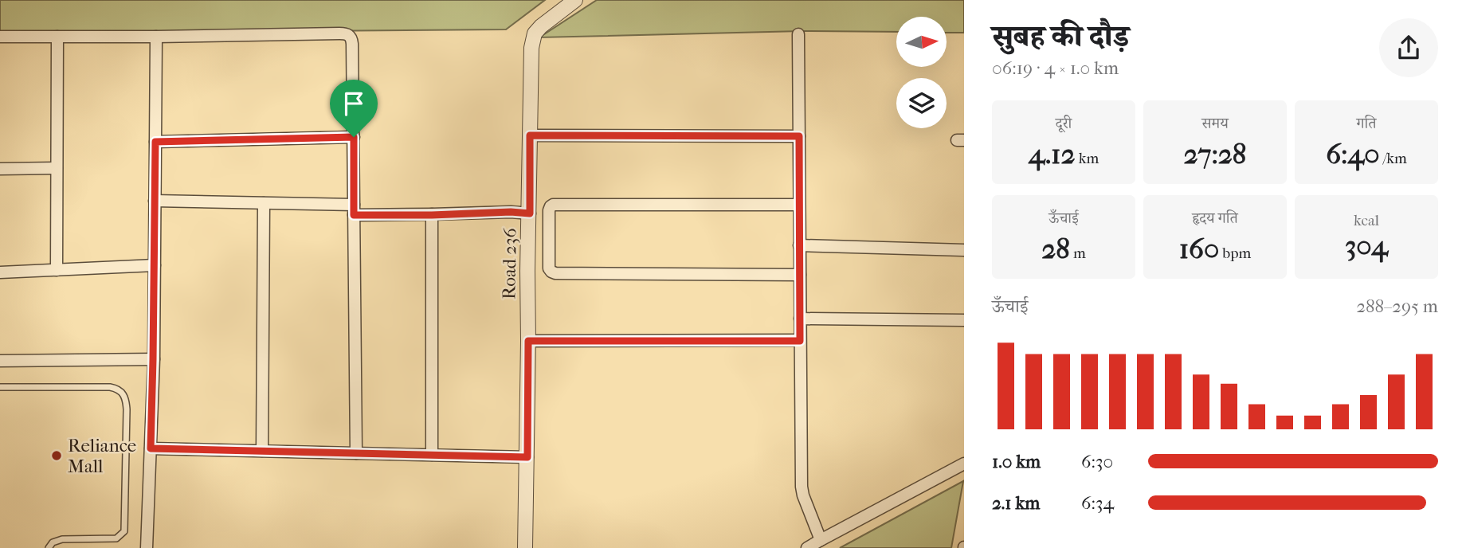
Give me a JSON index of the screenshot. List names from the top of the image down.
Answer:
{
  "streets": {
    "street": ["Road 236"]
  },
  "places": ["Reliance Mall"],
  "north": "right",
  "page": {
    "heading": ["सुबह की दौड़", "06:19 · 4 × 1.0 km"],
    "stats": [
      ["दूरी", "4.12 km"],
      ["समय", "27:28"],
      ["गति", "6:40 /km"],
      ["ऊँचाई", "28 m"],
      ["हृदय गति", "160 bpm"],
      ["kcal", "304"]
    ],
    "chart": ["ऊँचाई", "288–295 m"],
    "list": [
      {
        "name": "1.0 km",
        "note": "6:30"
      },
      {
        "name": "2.1 km",
        "note": "6:34"
      }
    ]
  }
}
